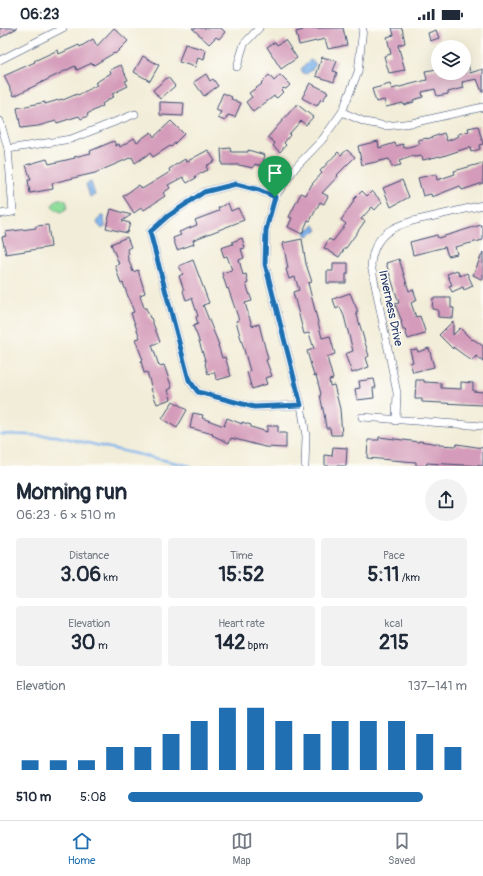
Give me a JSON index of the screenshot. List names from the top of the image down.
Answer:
{
  "streets": {
    "street": ["Inverness Drive"]
  },
  "page": {
    "status": "06:23",
    "heading": ["Morning run", "06:23 · 6 × 510 m"],
    "stats": [
      ["Distance", "3.06 km"],
      ["Time", "15:52"],
      ["Pace", "5:11 /km"],
      ["Elevation", "30 m"],
      ["Heart rate", "142 bpm"],
      ["kcal", "215"]
    ],
    "chart": ["Elevation", "137–141 m"],
    "list": [
      {
        "name": "510 m",
        "note": "5:08"
      }
    ],
    "tabs": ["Home", "Map", "Saved"]
  }
}
